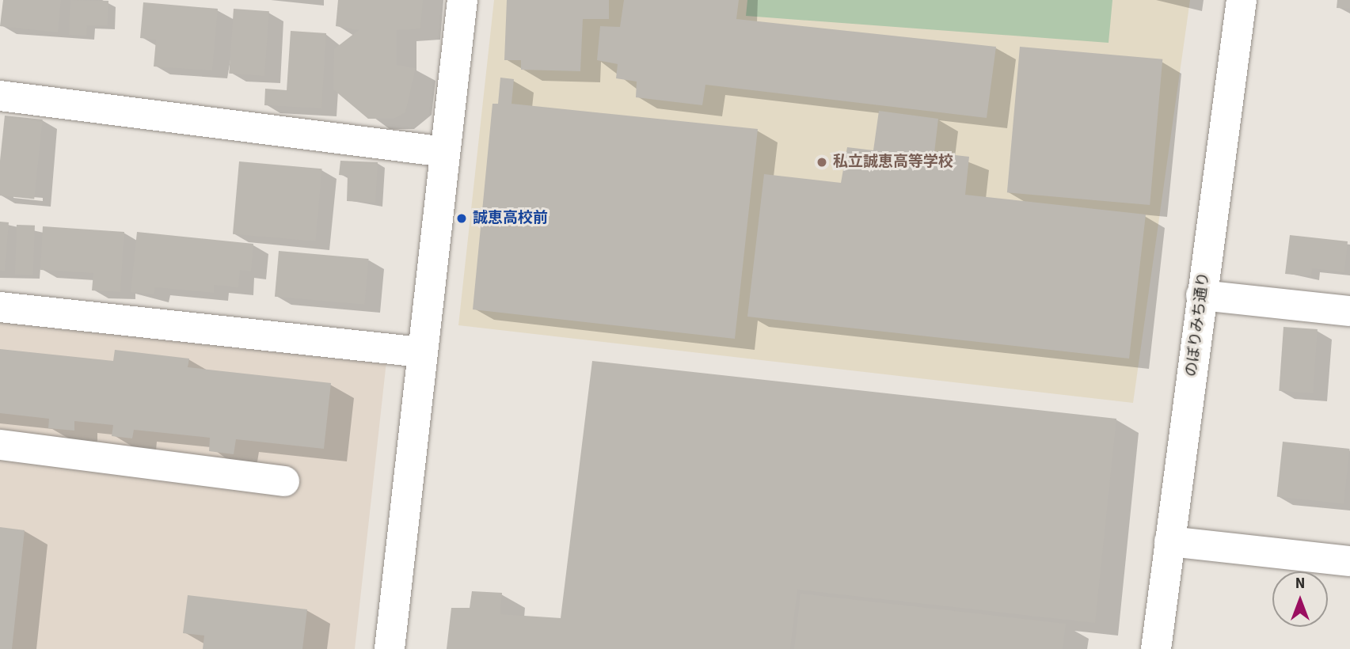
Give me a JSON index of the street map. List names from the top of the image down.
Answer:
{
  "streets": {
    "street": ["のぼりみち通り"]
  },
  "places": ["私立誠恵高等学校", "誠恵高校前"],
  "north": "top"
}
